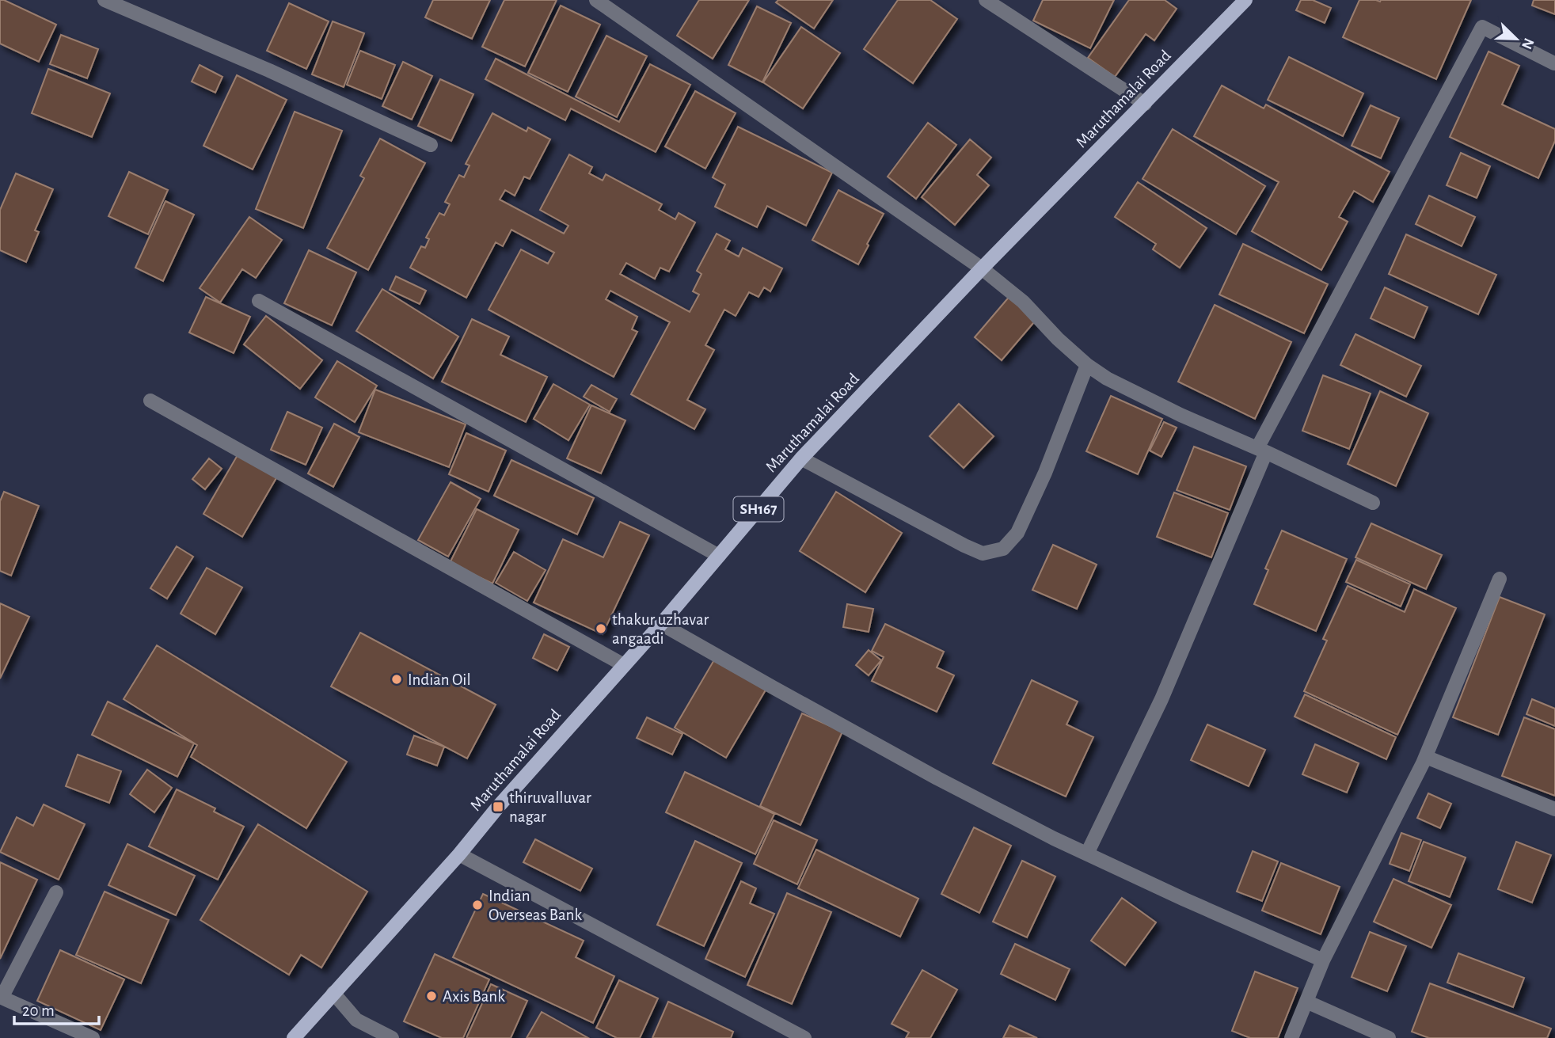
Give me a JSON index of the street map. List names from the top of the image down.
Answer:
{
  "streets": {
    "main road": ["Maruthamalai Road", "SH167"]
  },
  "places": {
    "other": [
      "thakur uzhavar angaadi",
      "Indian Oil",
      "Indian Overseas Bank",
      "Axis Bank"
    ],
    "transit": ["thiruvalluvar nagar"]
  },
  "scale_bar": "20 m",
  "north": "bottom right"
}
